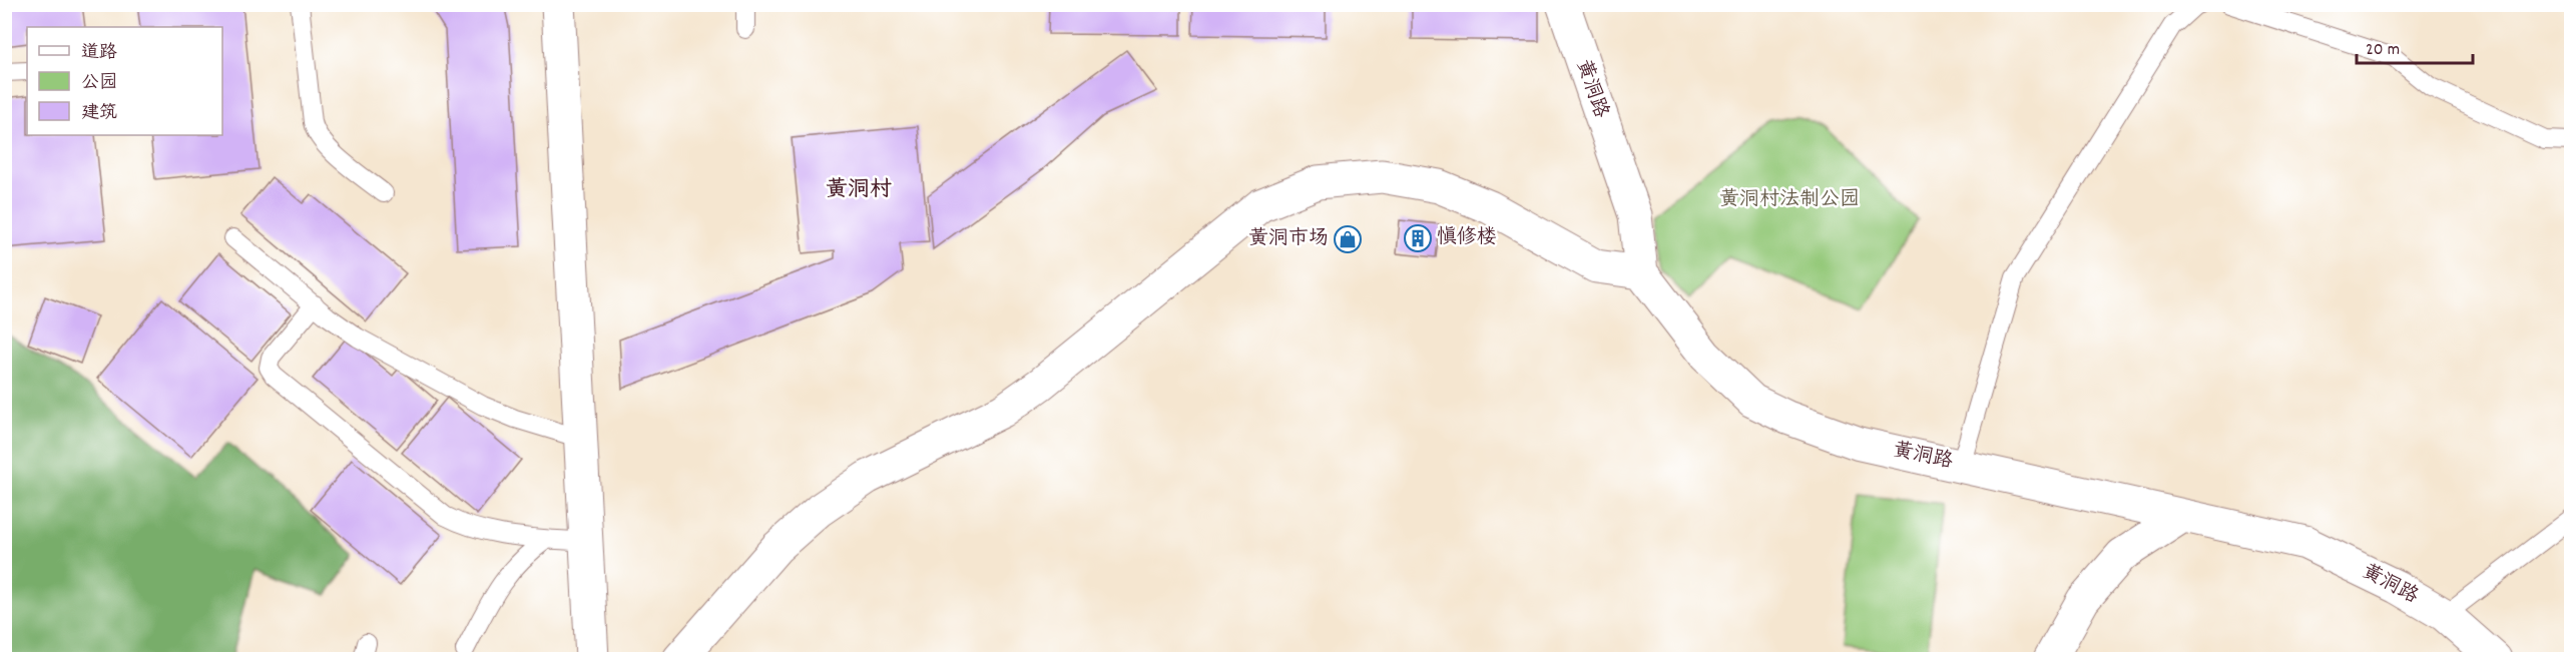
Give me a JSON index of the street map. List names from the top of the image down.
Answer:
{
  "streets": {
    "street": ["黄洞路"]
  },
  "districts": ["黄洞村"],
  "parks": ["黄洞村法制公园"],
  "places": {
    "building": ["慎修楼"],
    "shop": ["黄洞市场"]
  },
  "legend": ["道路", "公园", "建筑"],
  "scale_bar": "20 m"
}
